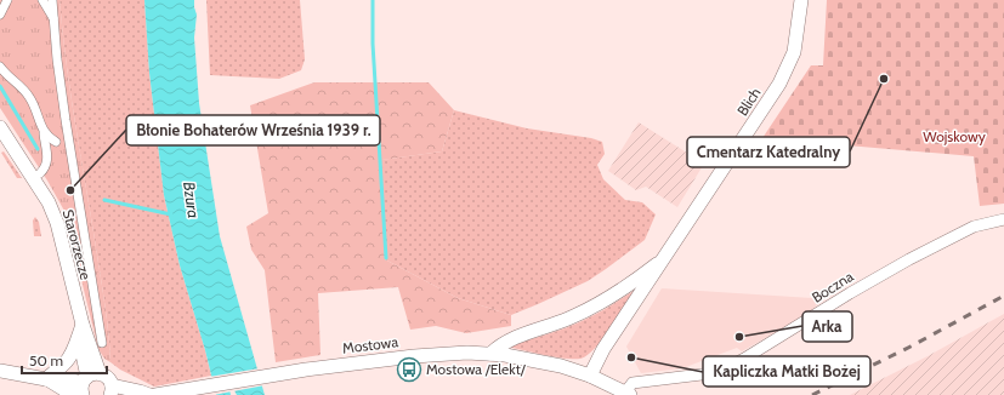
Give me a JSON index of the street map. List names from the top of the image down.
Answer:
{
  "streets": {
    "street": [
      "Blich",
      "Starorzecze",
      "Boczna",
      "Mostowa"
    ]
  },
  "crossings": [
    ["Blich", "Mostowa"],
    ["Boczna", "Mostowa"]
  ],
  "water": ["Bzura"],
  "parks": ["Wojskowy"],
  "places": {
    "other": [
      "Cmentarz Katedralny",
      "Błonie Bohaterów Września 1939 r.",
      "Arka",
      "Kapliczka Matki Bożej"
    ],
    "bus stop": ["Mostowa /Elekt/"]
  },
  "scale_bar": "50 m"
}
